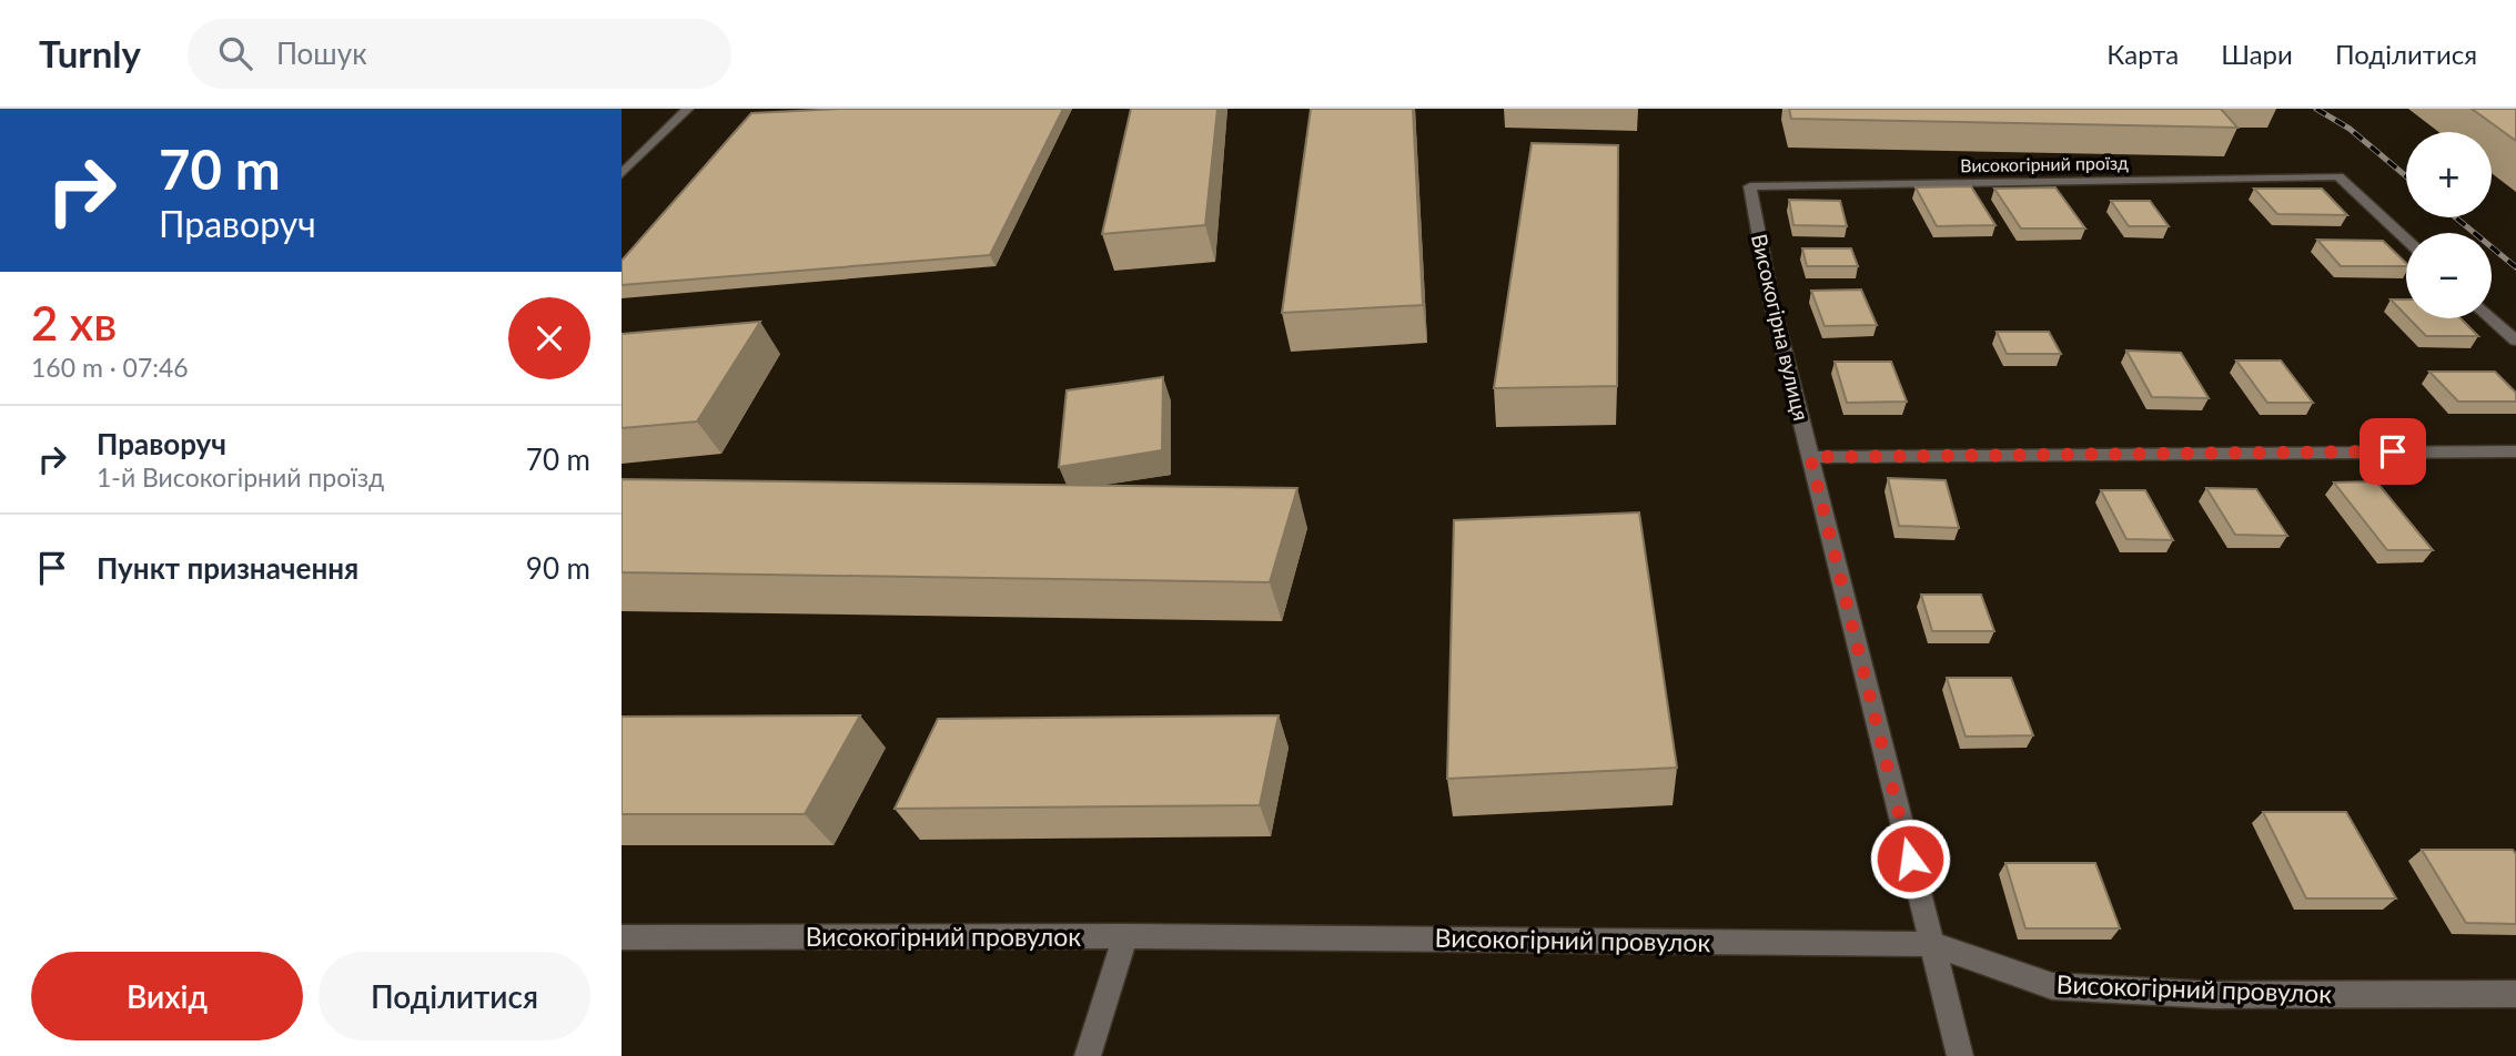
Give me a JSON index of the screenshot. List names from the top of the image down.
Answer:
{
  "streets": {
    "street": ["Високогірний проїзд", "Високогірна вулиця", "Високогірний провулок"]
  },
  "crossings": [
    ["Високогірний проїзд", "Високогірна вулиця"],
    ["Високогірна вулиця", "Високогірний провулок"]
  ],
  "page": {
    "header": "Turnly",
    "search": "Пошук",
    "nav": ["Карта", "Шари", "Поділитися"],
    "turn": ["70 m", "Праворуч"],
    "map_buttons": ["+", "−"],
    "heading": ["2 хв", "160 m · 07:46"],
    "list": [
      {
        "name": "Праворуч",
        "note": "1-й Високогірний проїзд",
        "value": "70 m"
      },
      {
        "name": "Пункт призначення",
        "value": "90 m"
      }
    ],
    "buttons": ["Вихід", "Поділитися"]
  }
}
